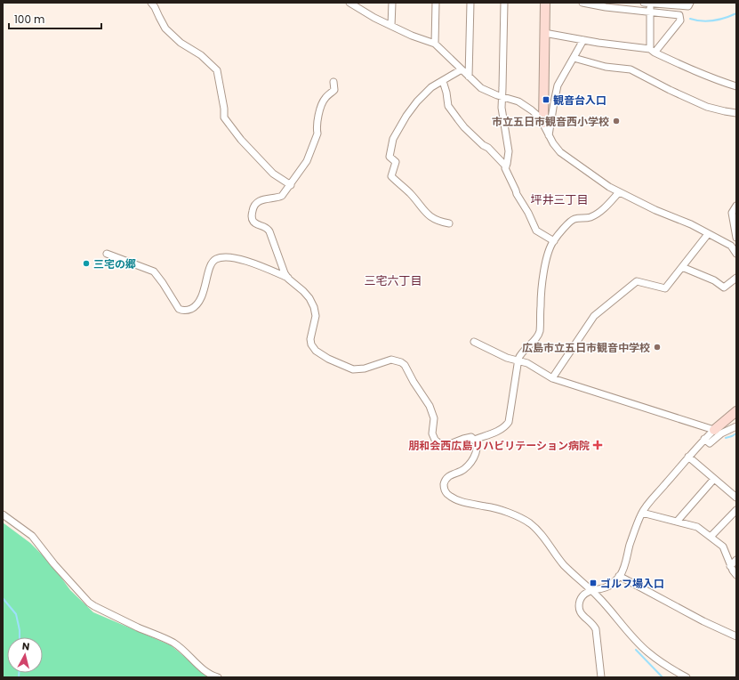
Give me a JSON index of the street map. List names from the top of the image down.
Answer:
{
  "districts": ["坪井三丁目", "三宅六丁目"],
  "places": {
    "transit": ["観音台入口", "ゴルフ場入口"],
    "other": ["市立五日市観音西小学校", "三宅の郷", "広島市立五日市観音中学校"],
    "health": ["朋和会西広島リハビリテーション病院"]
  },
  "scale_bar": "100 m",
  "north": "top"
}
